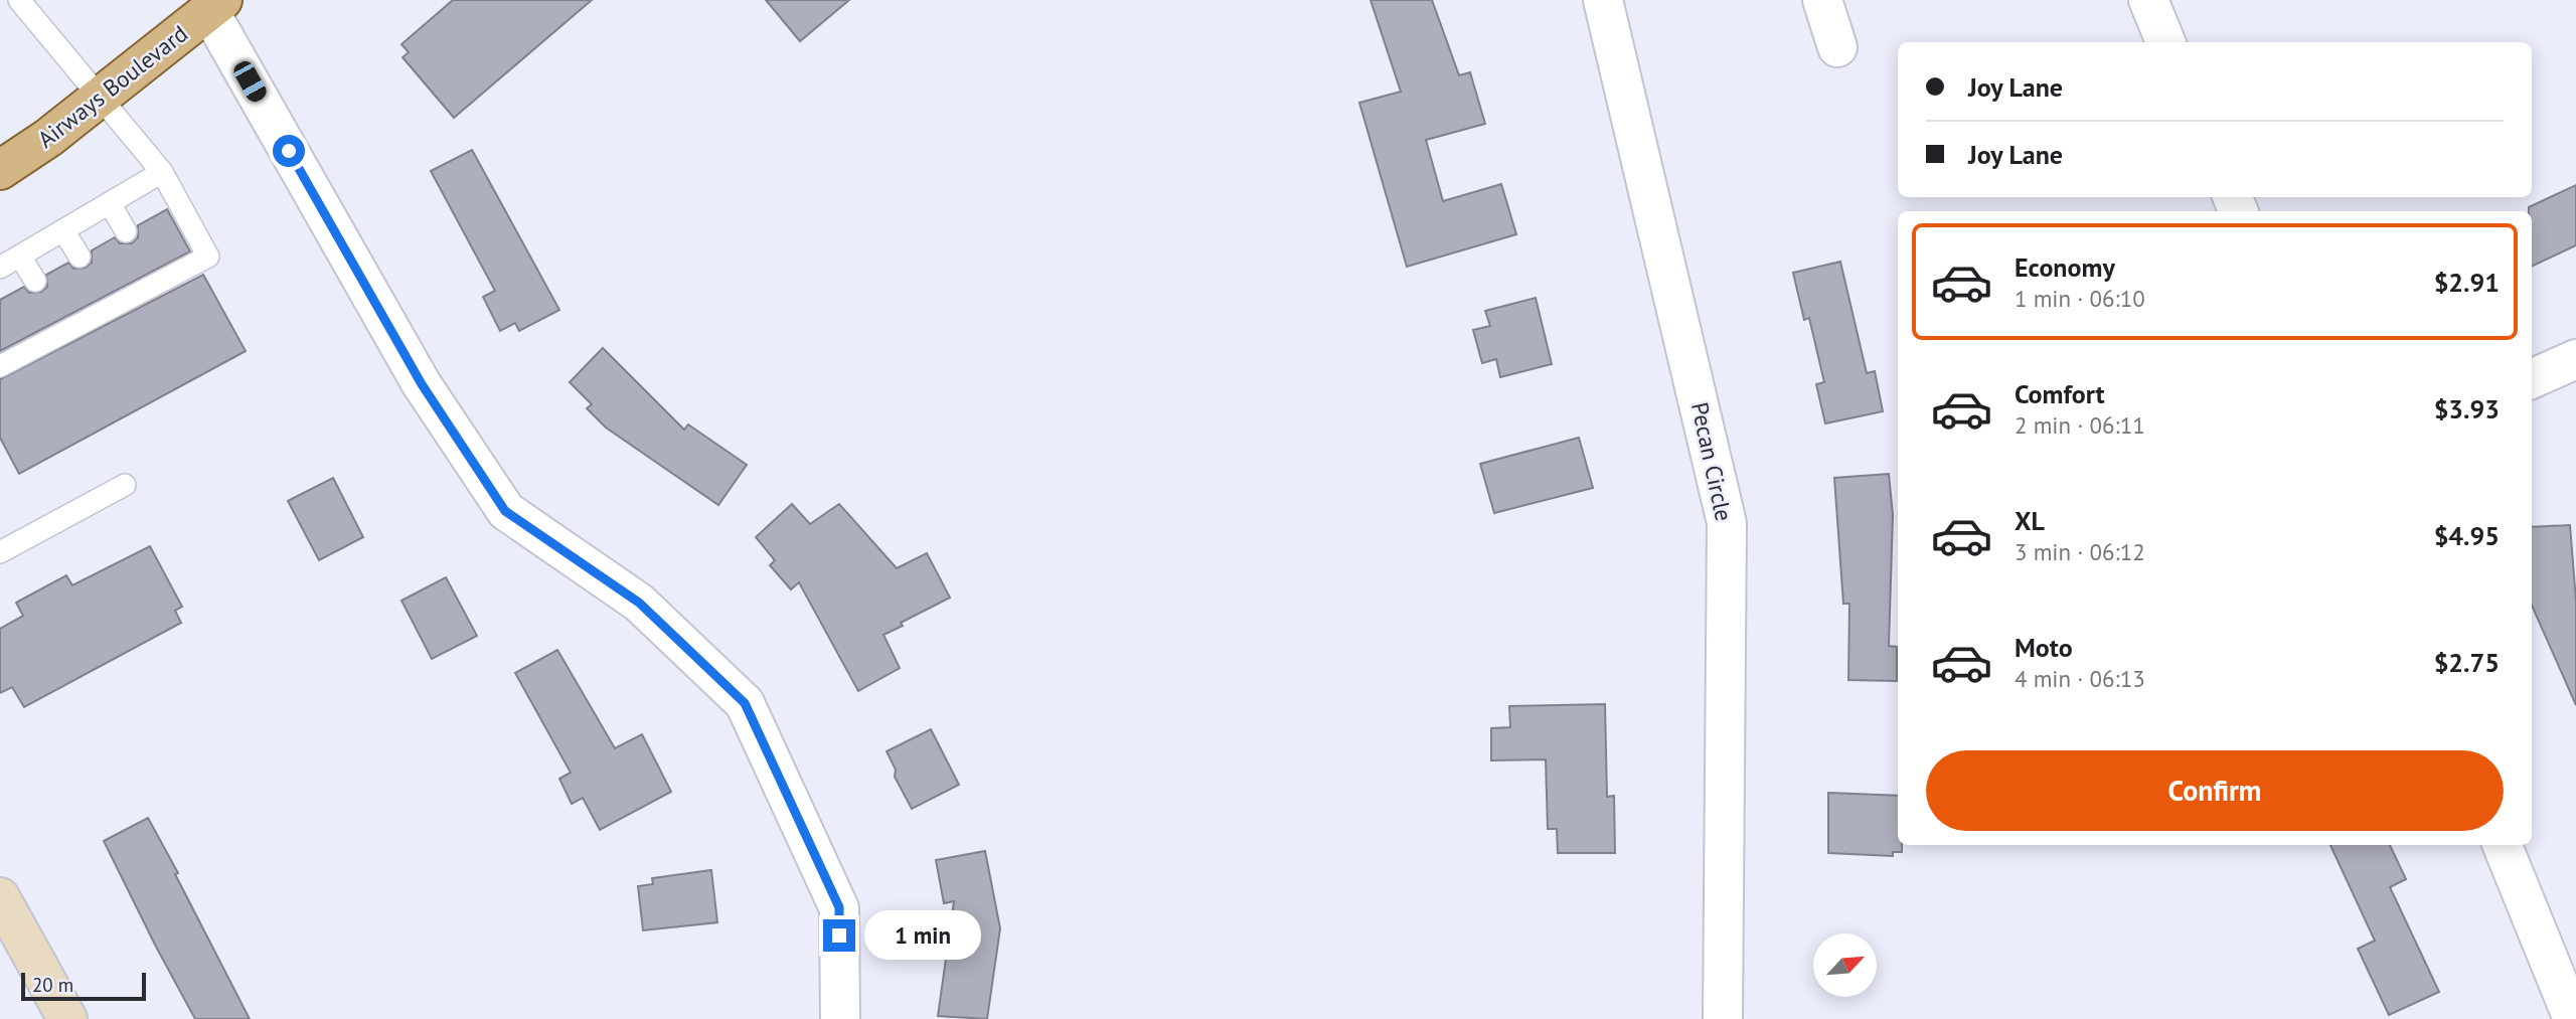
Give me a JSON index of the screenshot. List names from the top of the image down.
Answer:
{
  "streets": {
    "main road": ["Airways Boulevard"],
    "street": ["Pecan Circle"]
  },
  "scale_bar": "20 m",
  "north": "top right",
  "page": {
    "banner": ["Joy Lane", "Joy Lane"],
    "list": [
      {
        "name": "Economy",
        "note": "1 min · 06:10",
        "value": "$2.91"
      },
      {
        "name": "Comfort",
        "note": "2 min · 06:11",
        "value": "$3.93"
      },
      {
        "name": "XL",
        "note": "3 min · 06:12",
        "value": "$4.95"
      },
      {
        "name": "Moto",
        "note": "4 min · 06:13",
        "value": "$2.75"
      }
    ],
    "buttons": "Confirm",
    "bubble": "1 min",
    "scale": "20 m"
  }
}
